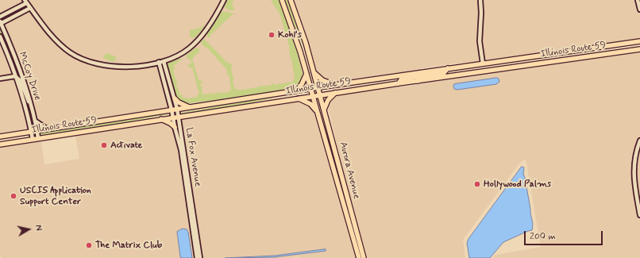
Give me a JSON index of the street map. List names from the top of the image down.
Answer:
{
  "streets": {
    "main road": ["Illinois Route 59", "Aurora Avenue"],
    "street": ["McCoy Drive", "La Fox Avenue"]
  },
  "crossings": [
    ["Illinois Route 59", "McCoy Drive"],
    ["Illinois Route 59", "La Fox Avenue"],
    ["Illinois Route 59", "Aurora Avenue"]
  ],
  "places": [
    "Kohl's",
    "Activate",
    "Hollywood Palms",
    "USCIS Application Support Center",
    "The Matrix Club"
  ],
  "scale_bar": "200 m",
  "north": "right"
}
